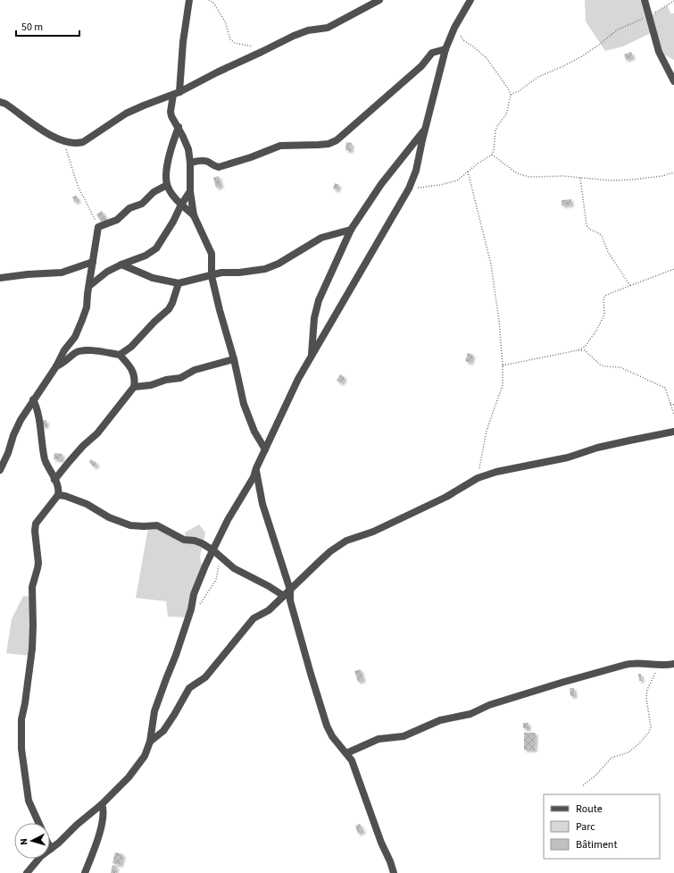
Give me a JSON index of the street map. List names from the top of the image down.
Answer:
{
  "legend": ["Route", "Parc", "Bâtiment"],
  "scale_bar": "50 m",
  "north": "left"
}
